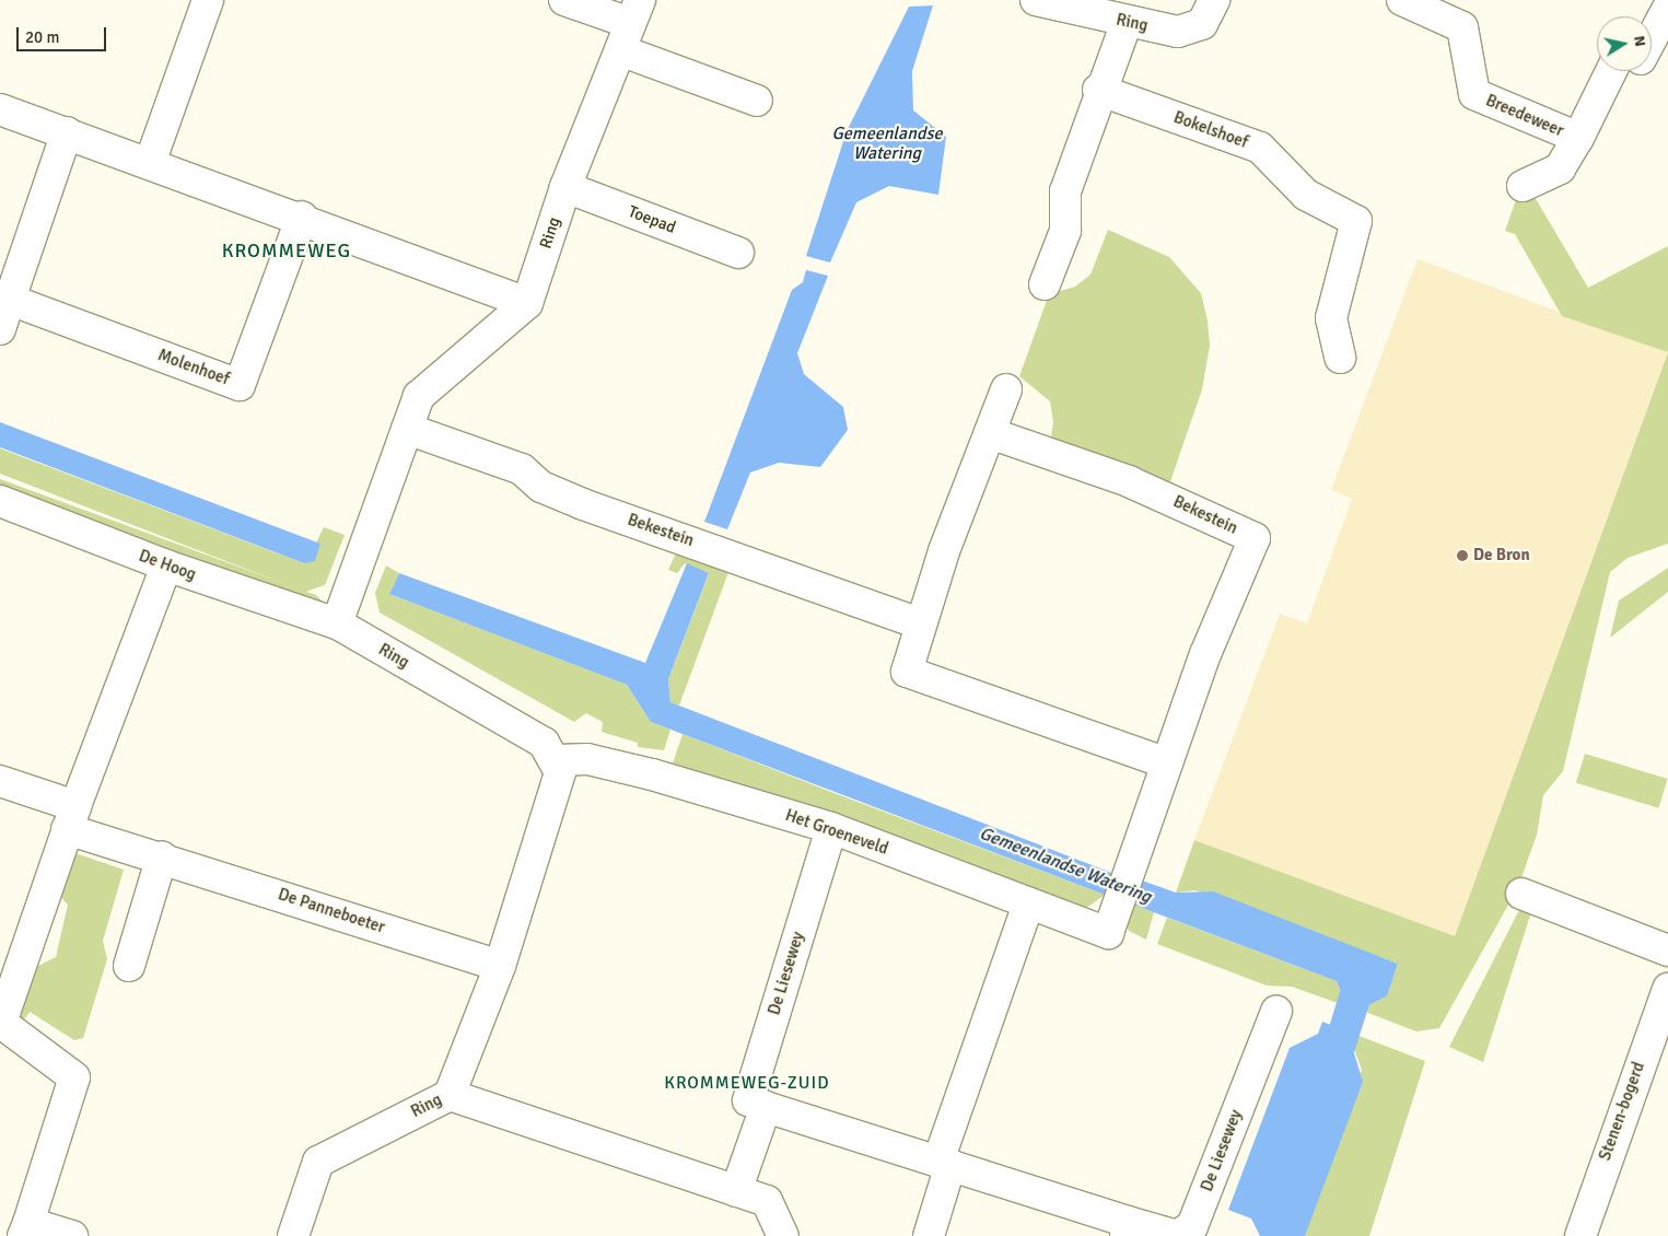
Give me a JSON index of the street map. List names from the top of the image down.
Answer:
{
  "streets": {
    "street": [
      "Ring",
      "Breedeweer",
      "Bokelshoef",
      "Toepad",
      "Molenhoef",
      "Bekestein",
      "De Hoog",
      "Het Groeneveld",
      "De Panneboeter",
      "De Liesewey",
      "Stenen-bogerd"
    ]
  },
  "crossings": [
    ["Ring", "Toepad"],
    ["Ring", "De Hoog"],
    ["Ring", "Het Groeneveld"],
    ["Ring", "De Panneboeter"],
    ["Bekestein", "Het Groeneveld"],
    ["Het Groeneveld", "De Liesewey"]
  ],
  "districts": ["KROMMEWEG", "KROMMEWEG-ZUID"],
  "water": ["Gemeenlandse Watering"],
  "places": ["De Bron"],
  "scale_bar": "20 m",
  "north": "right"
}
